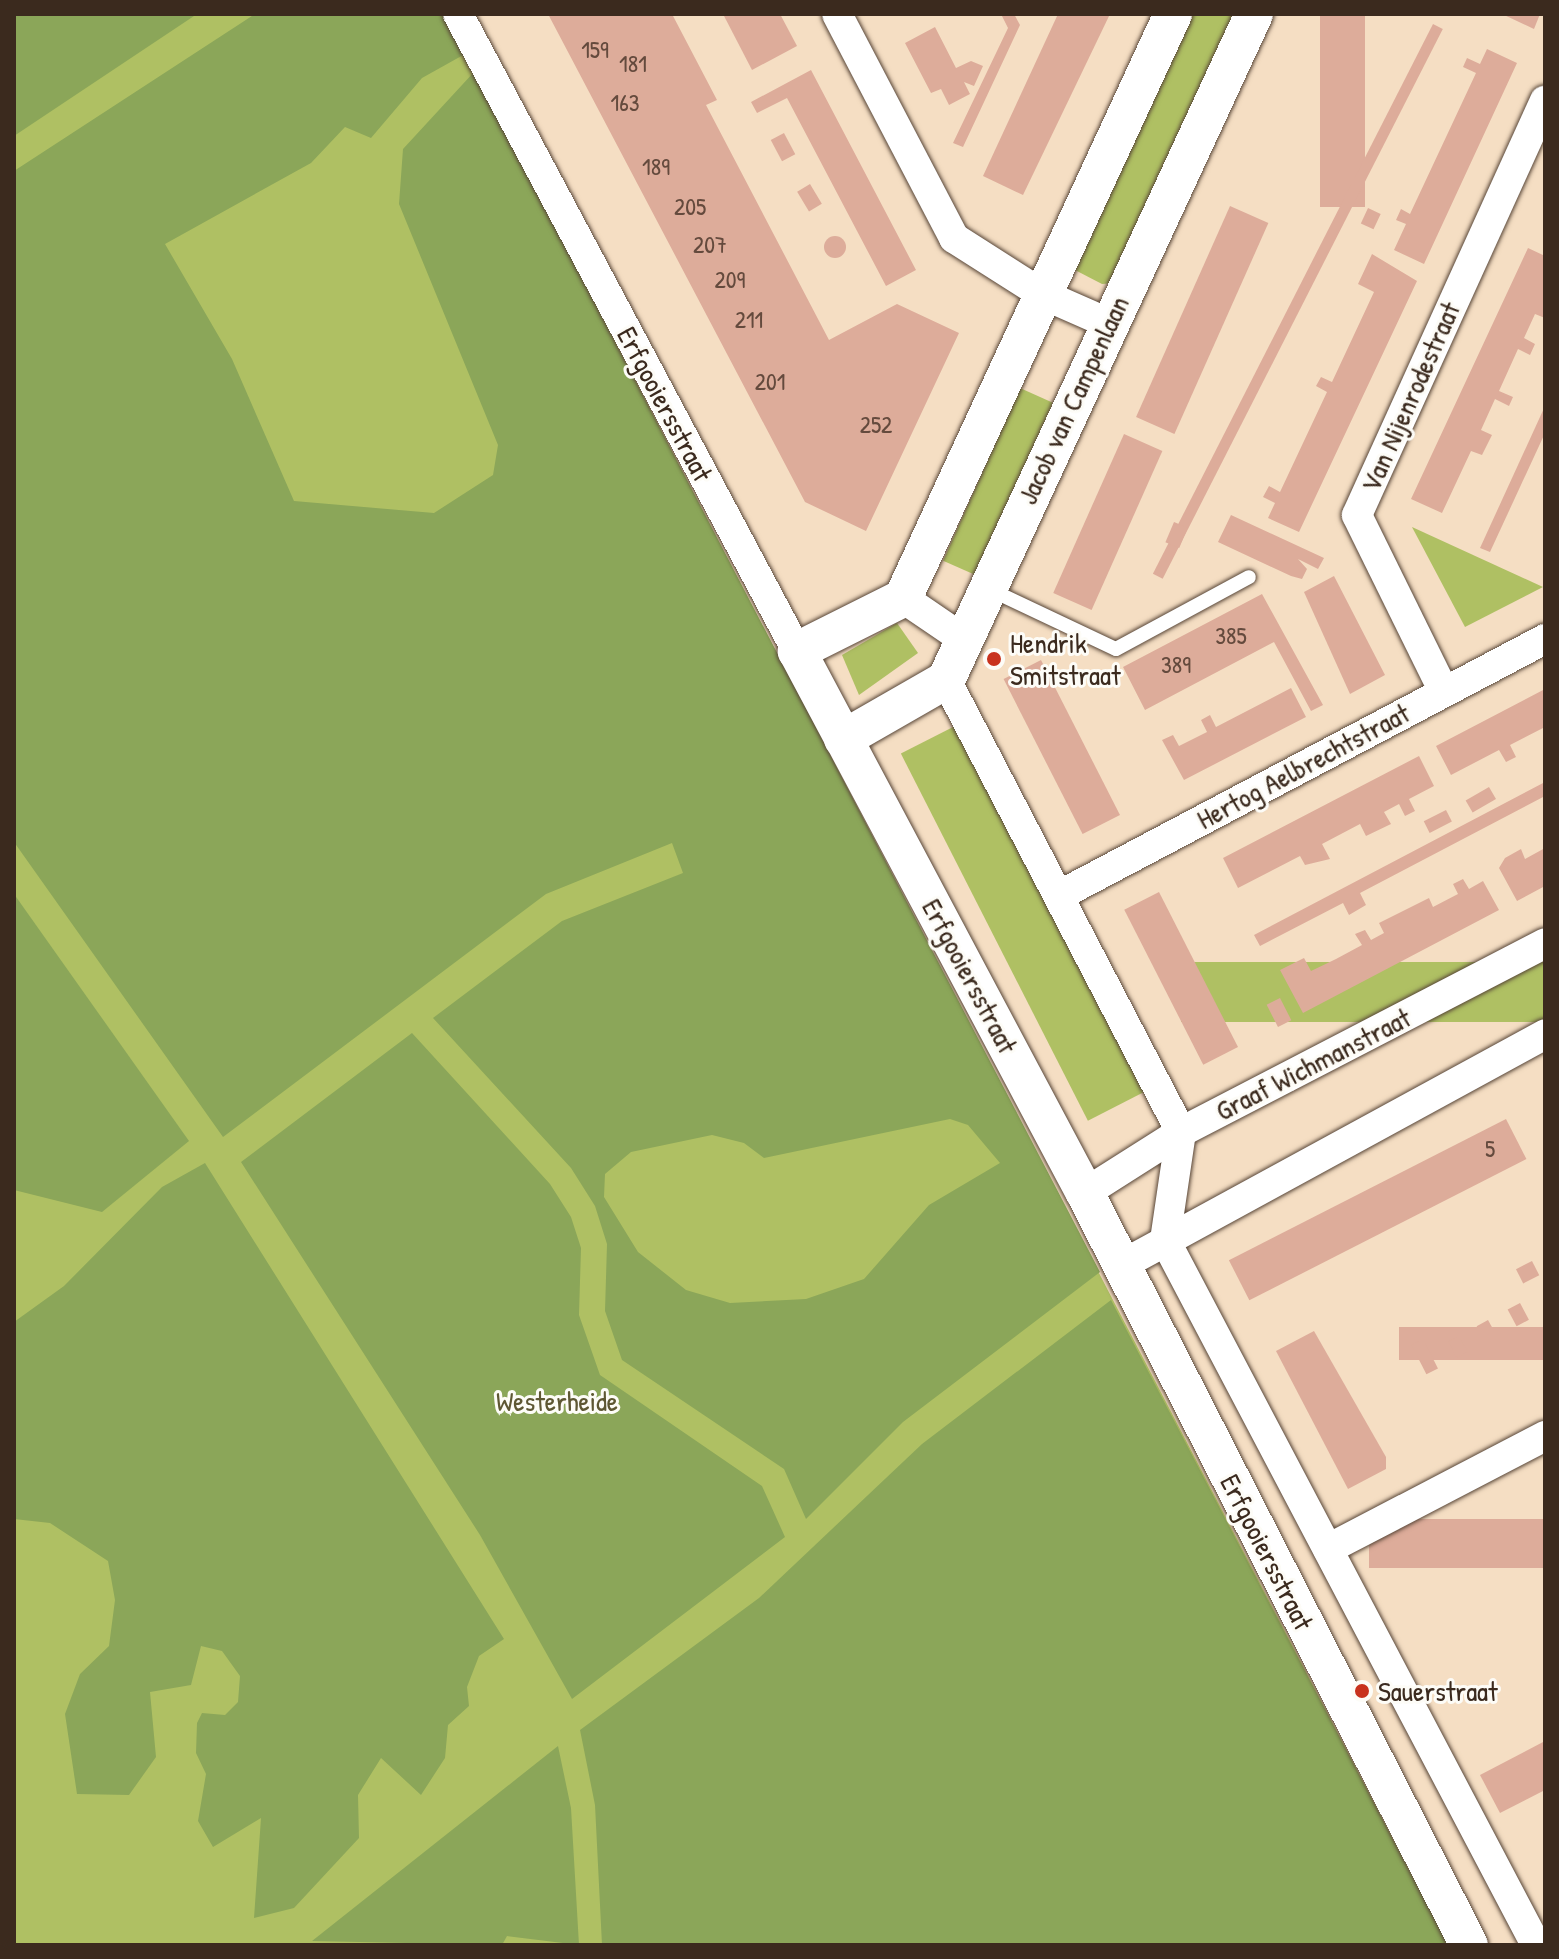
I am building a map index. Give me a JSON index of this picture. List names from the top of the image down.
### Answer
{
  "streets": {
    "street": [
      "Van Nijenrodestraat",
      "Jacob van Campenlaan",
      "Erfgooiersstraat",
      "Hertog Aelbrechtstraat",
      "Graaf Wichmanstraat"
    ]
  },
  "crossings": [
    ["Van Nijenrodestraat", "Hertog Aelbrechtstraat"],
    ["Erfgooiersstraat", "Graaf Wichmanstraat"]
  ],
  "parks": ["Westerheide"],
  "places": ["Hendrik Smitstraat", "Sauerstraat"],
  "house_numbers": [
    "159",
    "181",
    "163",
    "189",
    "205",
    "207",
    "209",
    "211",
    "201",
    "252",
    "385",
    "389",
    "5"
  ]
}
